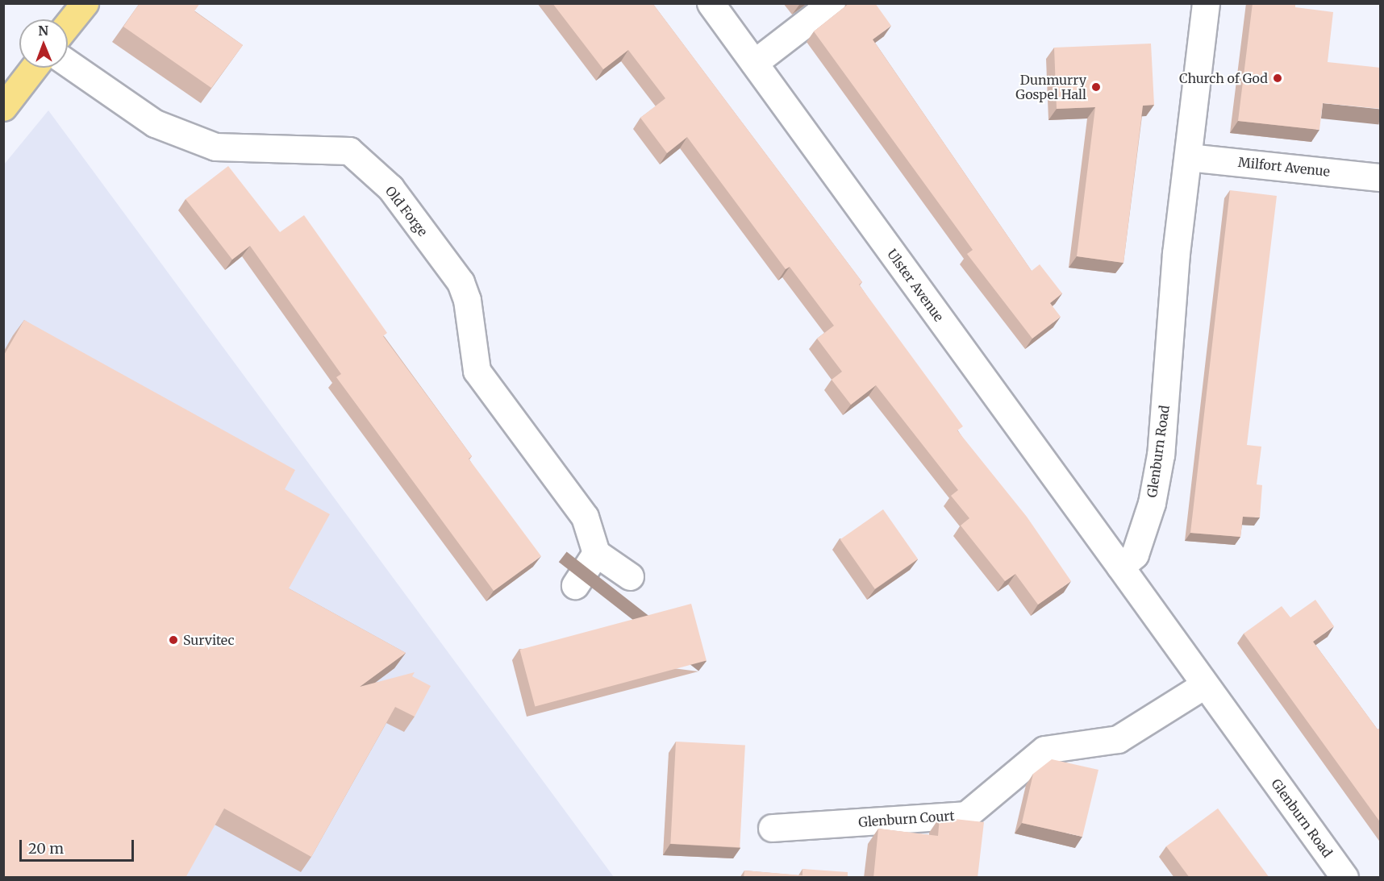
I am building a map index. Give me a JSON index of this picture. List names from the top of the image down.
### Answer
{
  "streets": {
    "street": [
      "Milfort Avenue",
      "Old Forge",
      "Ulster Avenue",
      "Glenburn Road",
      "Glenburn Court"
    ]
  },
  "crossings": [
    ["Milfort Avenue", "Glenburn Road"],
    ["Ulster Avenue", "Glenburn Road"],
    ["Glenburn Road", "Glenburn Court"]
  ],
  "places": ["Church of God", "Dunmurry Gospel Hall", "Survitec"],
  "scale_bar": "20 m",
  "north": "top"
}
